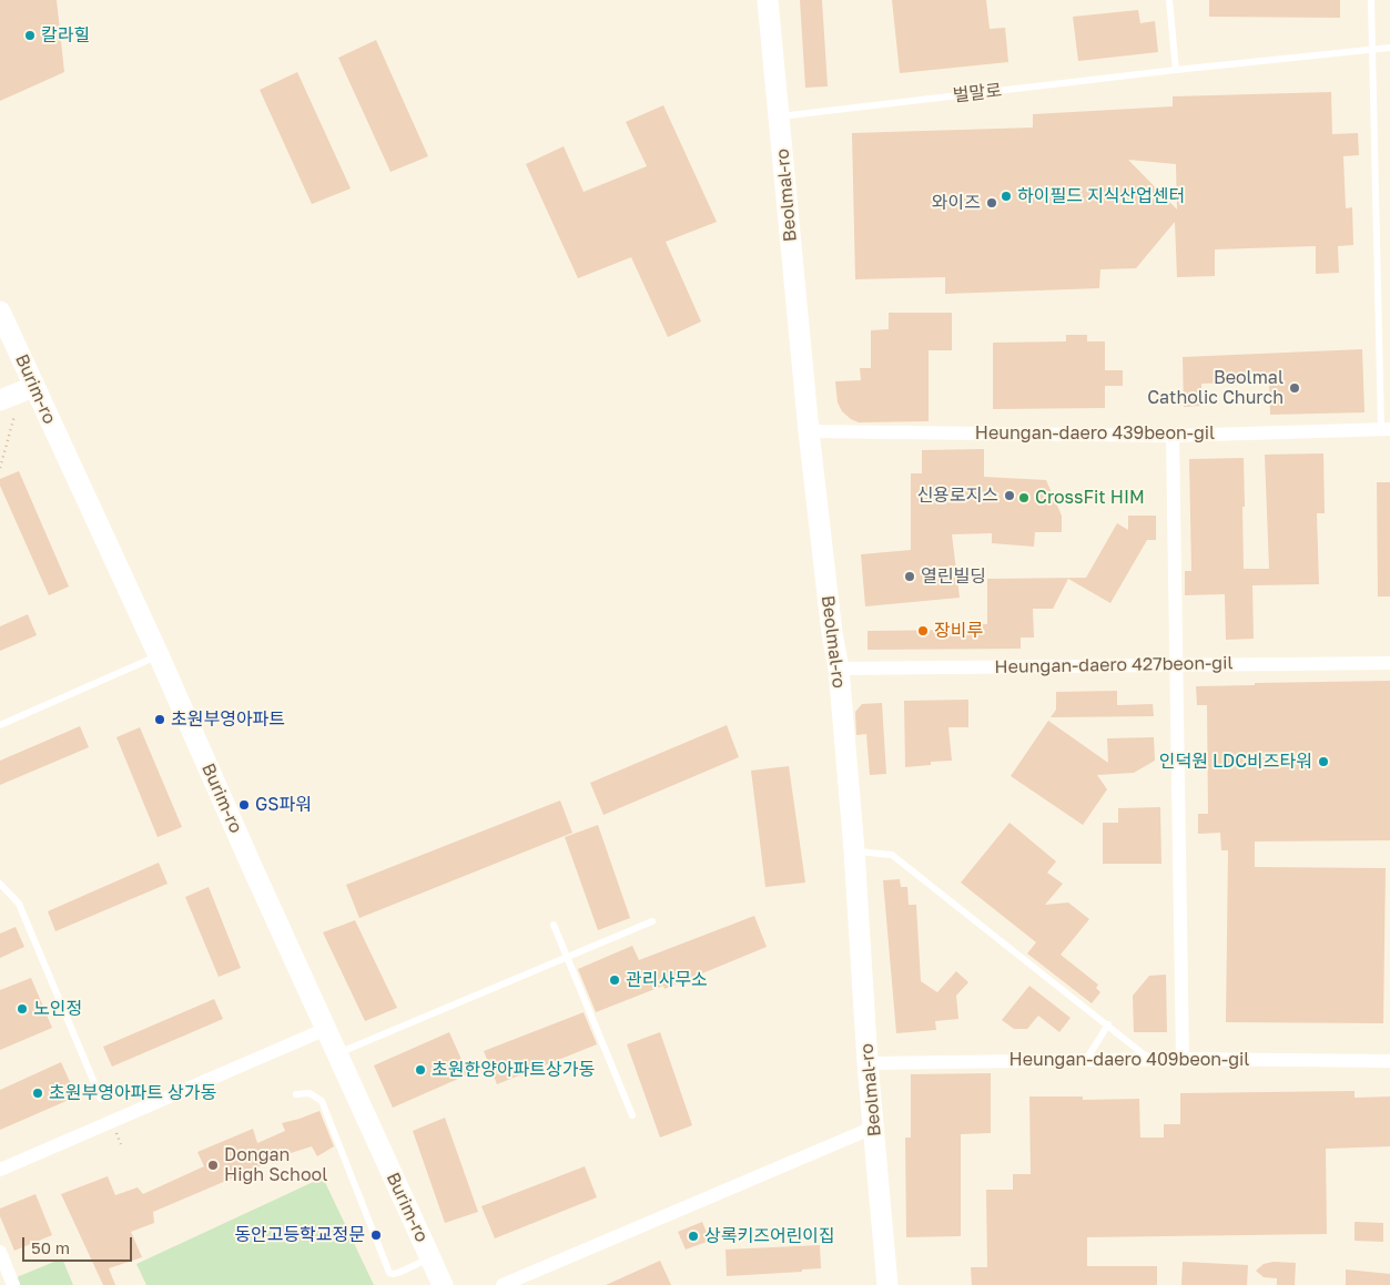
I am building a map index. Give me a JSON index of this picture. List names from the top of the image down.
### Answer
{
  "streets": {
    "street": [
      "Beolmal-ro",
      "Burim-ro",
      "Heungan-daero 439beon-gil",
      "Heungan-daero 427beon-gil",
      "Heungan-daero 409beon-gil"
    ],
    "lane": ["벌말로"]
  },
  "crossings": [
    ["벌말로", "Beolmal-ro"],
    ["벌말로", "Heungan-daero 439beon-gil"],
    ["Beolmal-ro", "Heungan-daero 439beon-gil"],
    ["Beolmal-ro", "Heungan-daero 427beon-gil"],
    ["Beolmal-ro", "Heungan-daero 409beon-gil"]
  ],
  "places": [
    "칼라힐",
    "하이필드 지식산업센터",
    "와이즈",
    "Beolmal Catholic Church",
    "신용로지스",
    "CrossFit HIM",
    "열린빌딩",
    "장비루",
    "초원부영아파트",
    "인덕원 LDC비즈타워",
    "GS파워",
    "관리사무소",
    "노인정",
    "초원한양아파트상가동",
    "초원부영아파트 상가동",
    "Dongan High School",
    "동안고등학교정문",
    "상록키즈어린이집"
  ],
  "scale_bar": "50 m"
}
